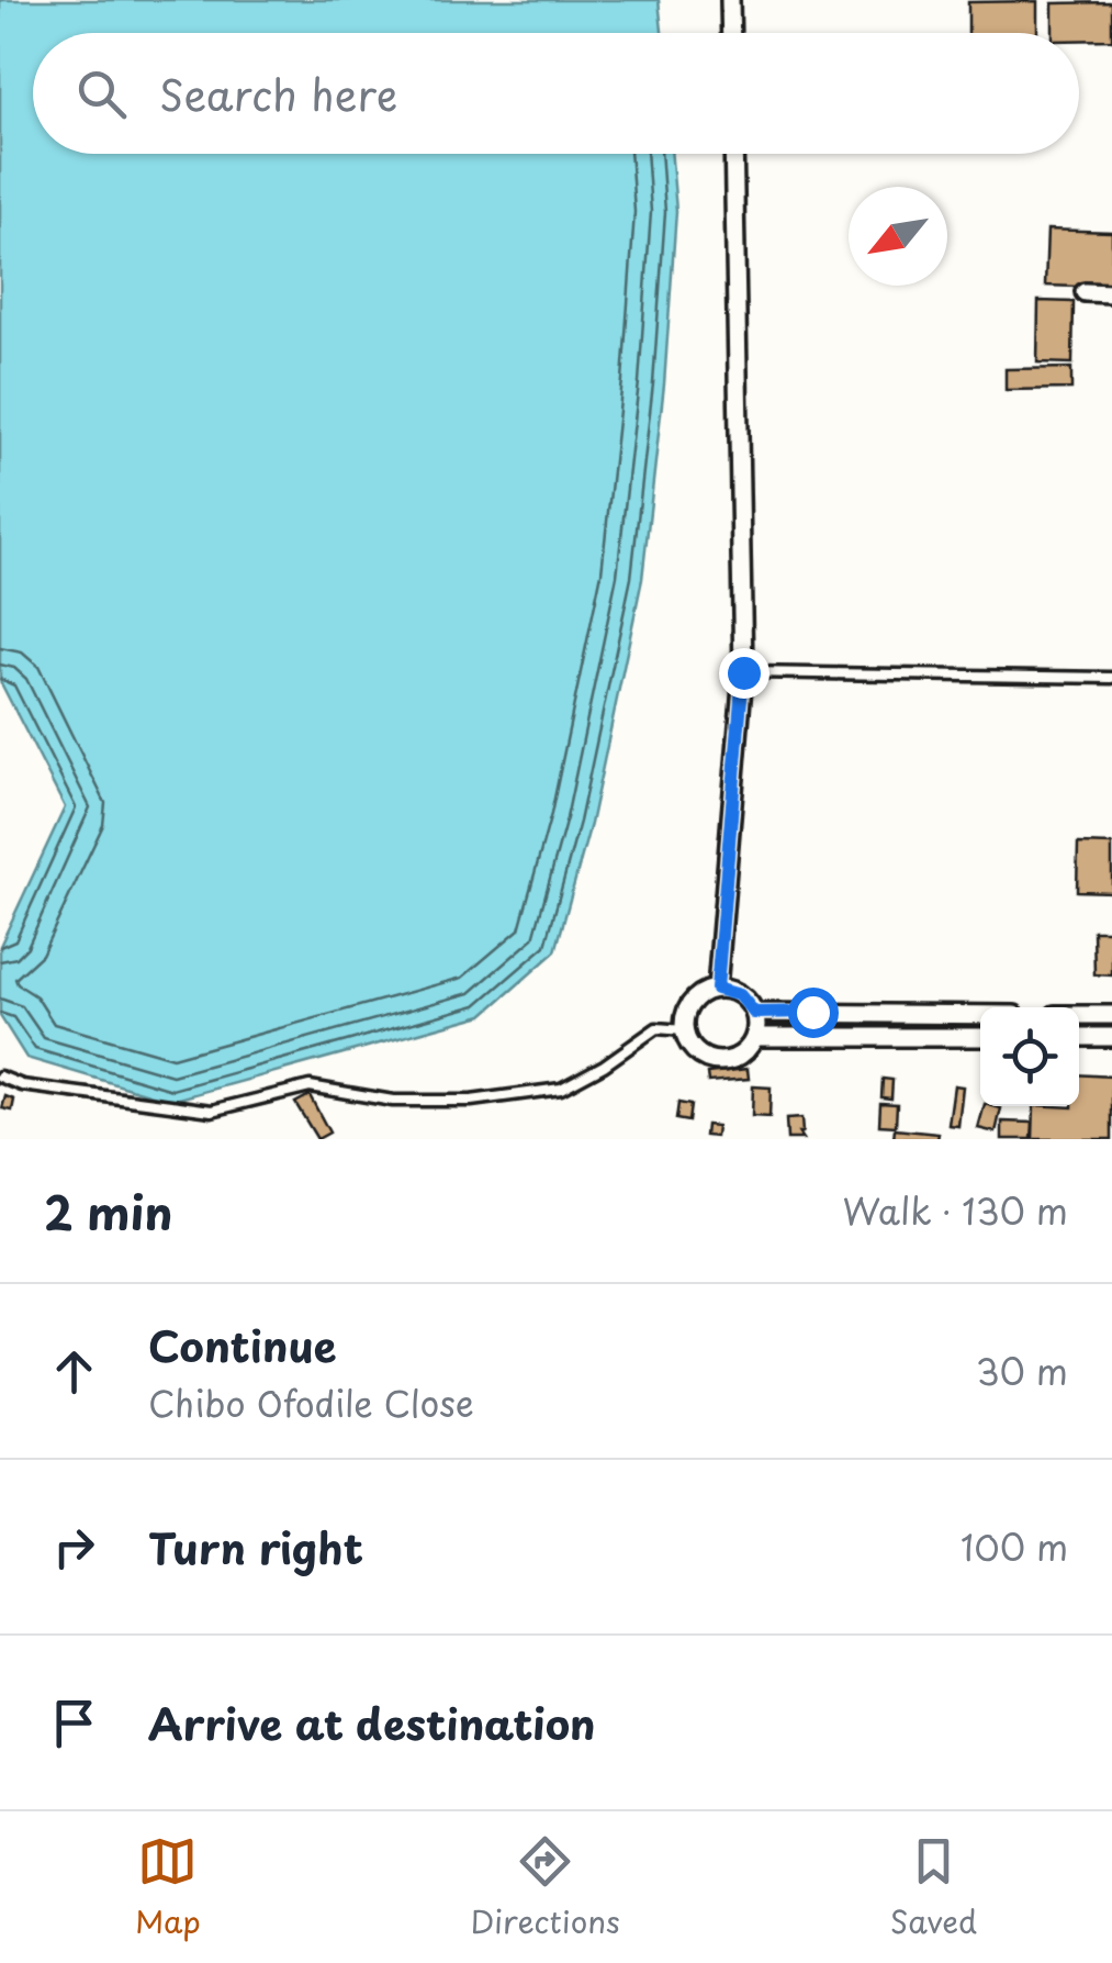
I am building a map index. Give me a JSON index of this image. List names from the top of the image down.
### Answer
{
  "north": "bottom left",
  "page": {
    "search": "Search here",
    "heading": ["2 min", "Walk · 130 m"],
    "list": [
      ["Continue", "Chibo Ofodile Close", "30 m"],
      ["Turn right", "100 m"],
      "Arrive at destination"
    ],
    "nav": ["Map", "Directions", "Saved"]
  }
}
